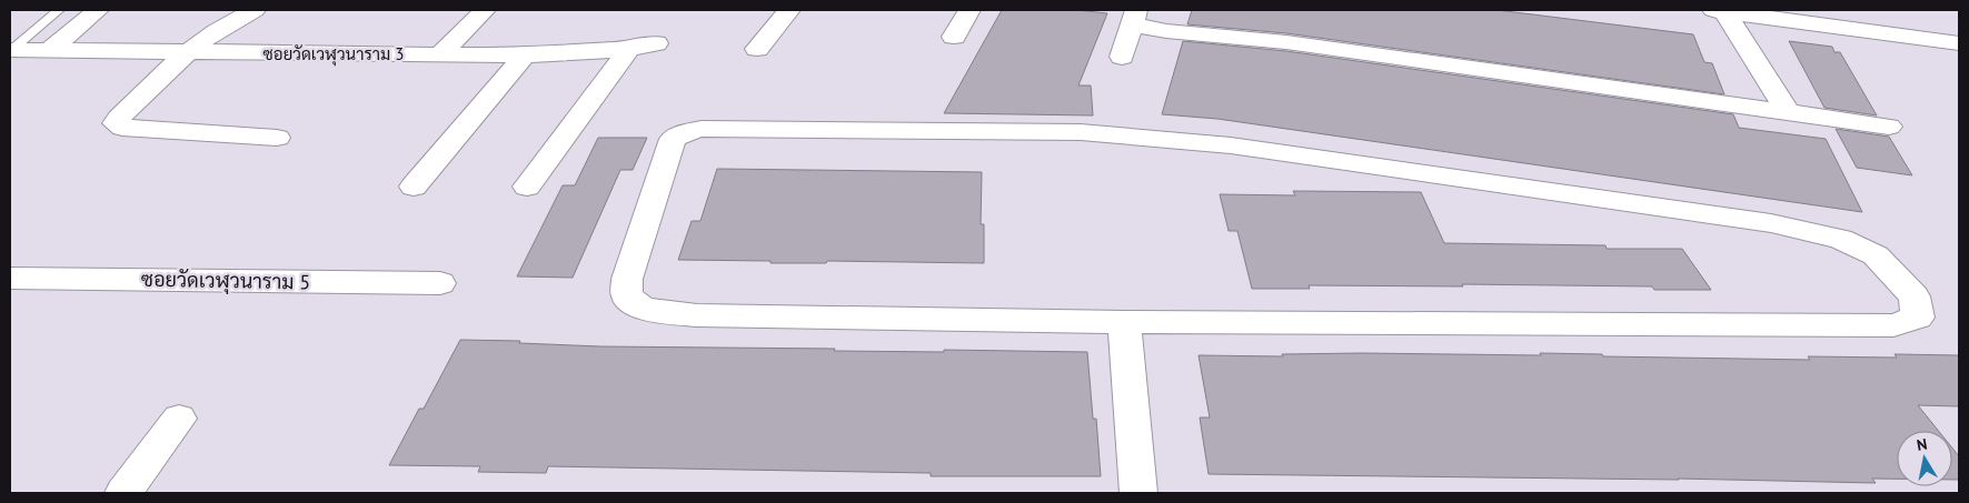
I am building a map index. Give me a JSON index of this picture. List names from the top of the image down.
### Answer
{
  "streets": {
    "street": ["ซอยวัดเวฬุวนาราม 3", "ซอยวัดเวฬุวนาราม 5"]
  },
  "north": "top"
}
